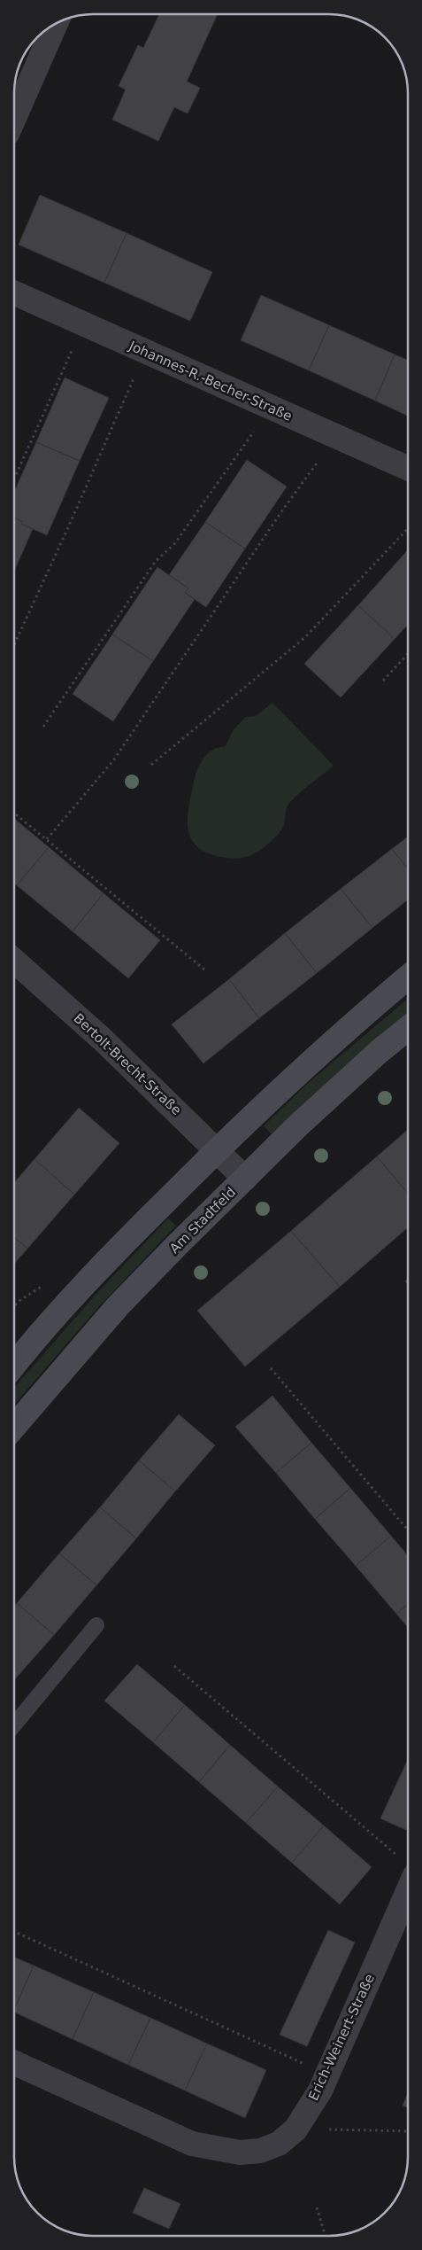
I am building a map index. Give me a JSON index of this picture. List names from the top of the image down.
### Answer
{
  "streets": {
    "street": [
      "Johannes-R.-Becher-Straße",
      "Bertolt-Brecht-Straße",
      "Am Stadtfeld",
      "Erich-Weinert-Straße"
    ]
  },
  "crossings": [
    ["Bertolt-Brecht-Straße", "Am Stadtfeld"]
  ]
}
